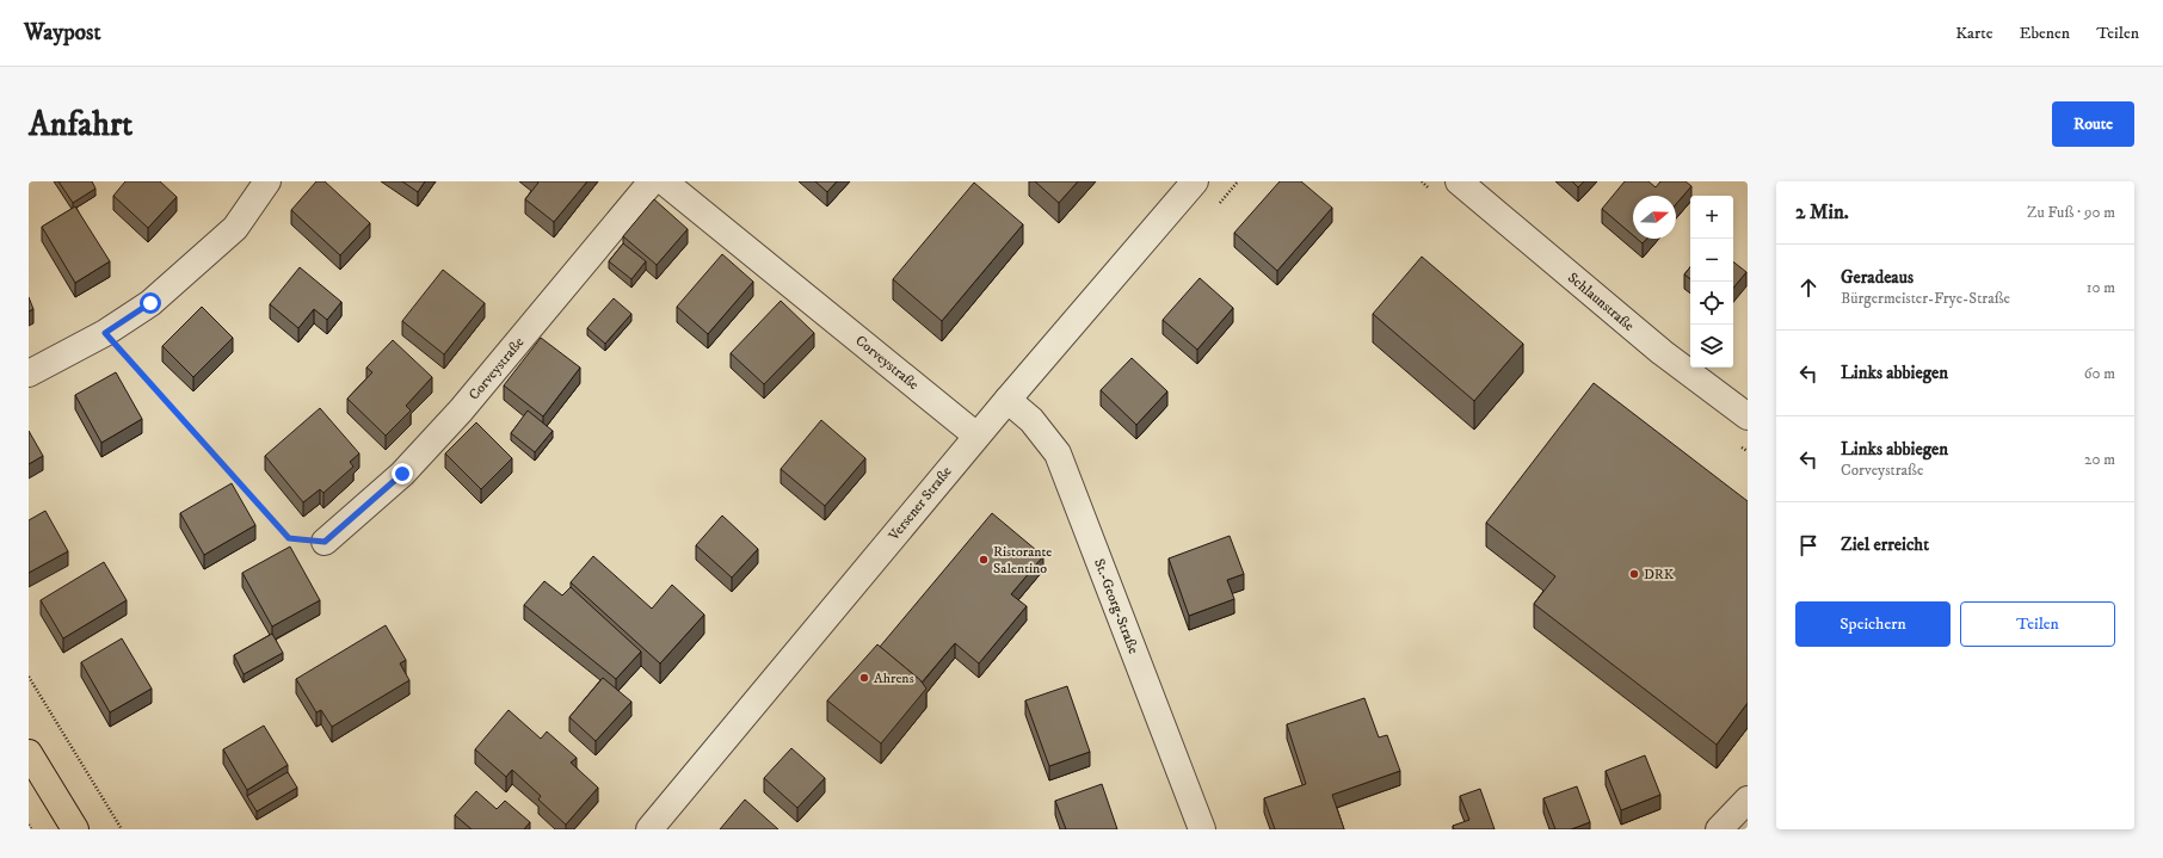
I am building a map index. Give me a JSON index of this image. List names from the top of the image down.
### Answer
{
  "streets": {
    "street": [
      "Schlaunstraße",
      "Corveystraße",
      "Versener Straße",
      "St.-Georg-Straße"
    ]
  },
  "crossings": [
    ["Corveystraße", "Versener Straße"],
    ["Versener Straße", "St.-Georg-Straße"]
  ],
  "places": ["Ristorante Salentino", "DRK", "Ahrens"],
  "north": "right",
  "page": {
    "header": "Waypost",
    "nav": ["Karte", "Ebenen", "Teilen"],
    "buttons": [
      "Route",
      ["Speichern", "Teilen"]
    ],
    "title": "Anfahrt",
    "heading": ["2 Min.", "Zu Fuß · 90 m"],
    "map_buttons": ["+", "−"],
    "list": [
      ["Geradeaus", "Bürgermeister-Frye-Straße", "10 m"],
      ["Links abbiegen", "60 m"],
      ["Links abbiegen", "Corveystraße", "20 m"],
      "Ziel erreicht"
    ]
  }
}
